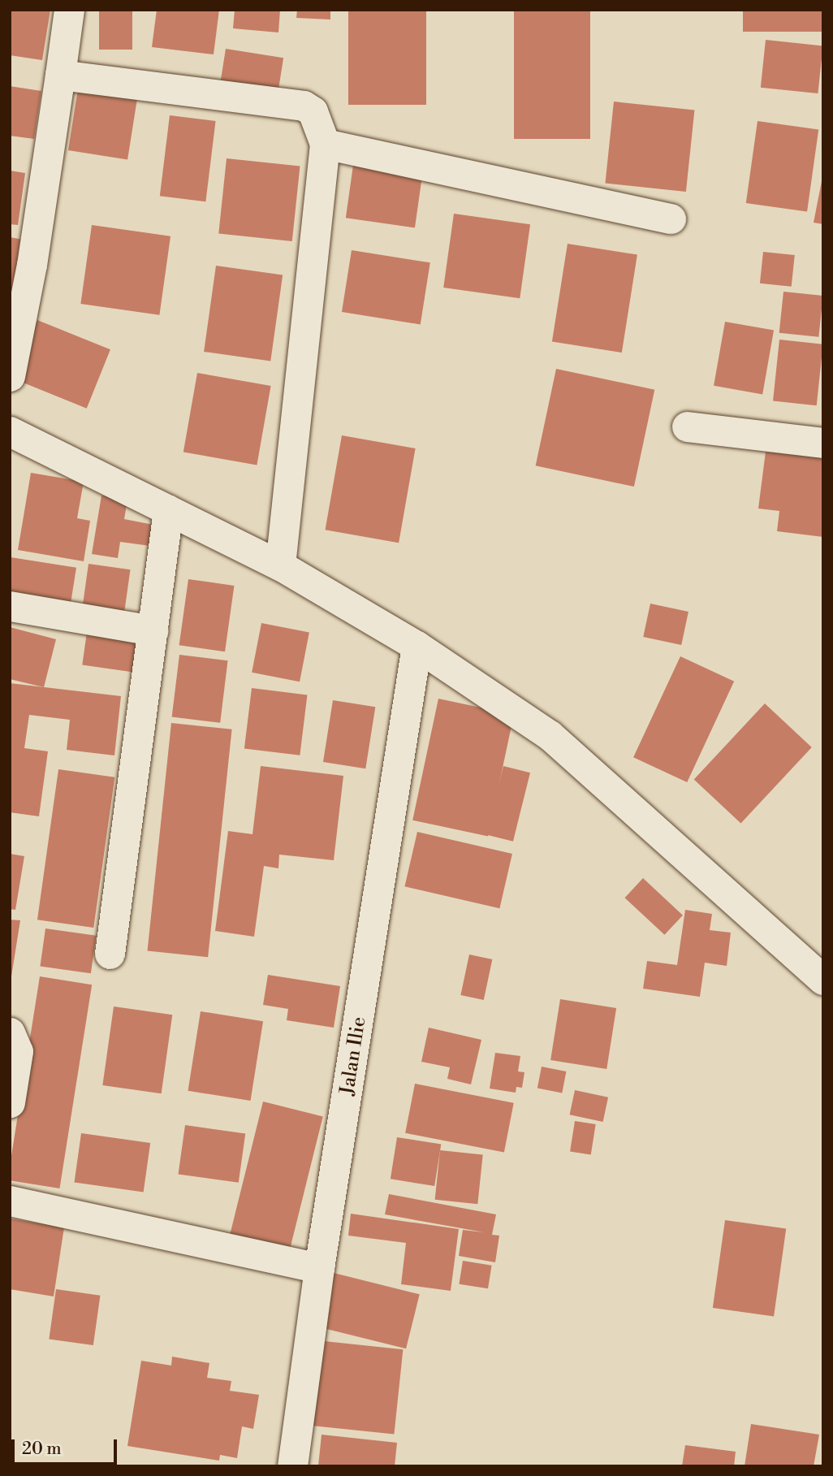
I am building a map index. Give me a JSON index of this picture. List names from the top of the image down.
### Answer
{
  "streets": {
    "street": ["Jalan Ilie"]
  },
  "scale_bar": "20 m"
}
